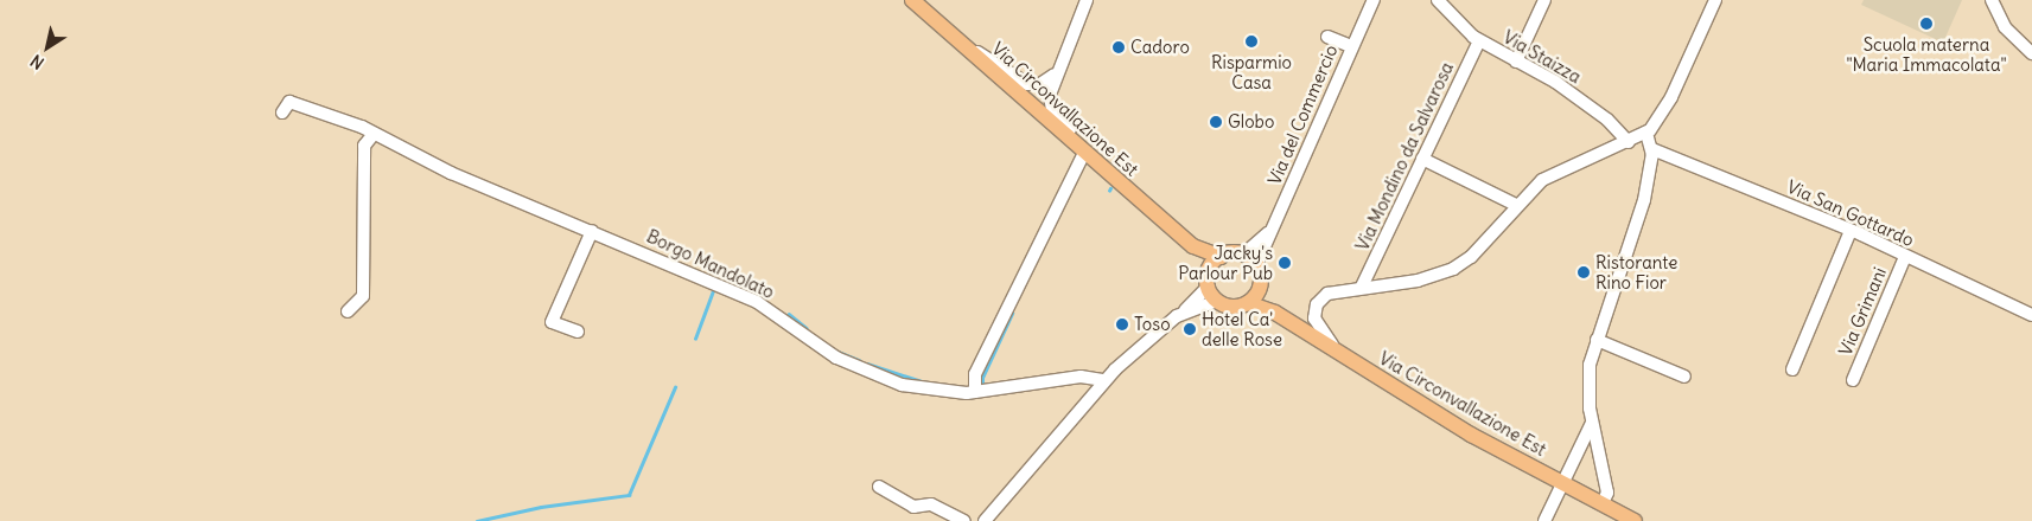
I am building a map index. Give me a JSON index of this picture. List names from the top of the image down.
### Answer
{
  "streets": {
    "main road": ["Via Circonvallazione Est"],
    "street": [
      "Via Staizza",
      "Via del Commercio",
      "Via Mondino da Salvarosa",
      "Via San Gottardo",
      "Borgo Mandolato",
      "Via Grimani"
    ]
  },
  "crossings": [
    ["Via Staizza", "Via Mondino da Salvarosa"],
    ["Via San Gottardo", "Via Grimani"]
  ],
  "places": [
    "Scuola materna \"Maria Immacolata\"",
    "Risparmio Casa",
    "Cadoro",
    "Globo",
    "Jacky's Parlour Pub",
    "Ristorante Rino Fior",
    "Toso",
    "Hotel Ca' delle Rose"
  ],
  "north": "bottom left"
}
